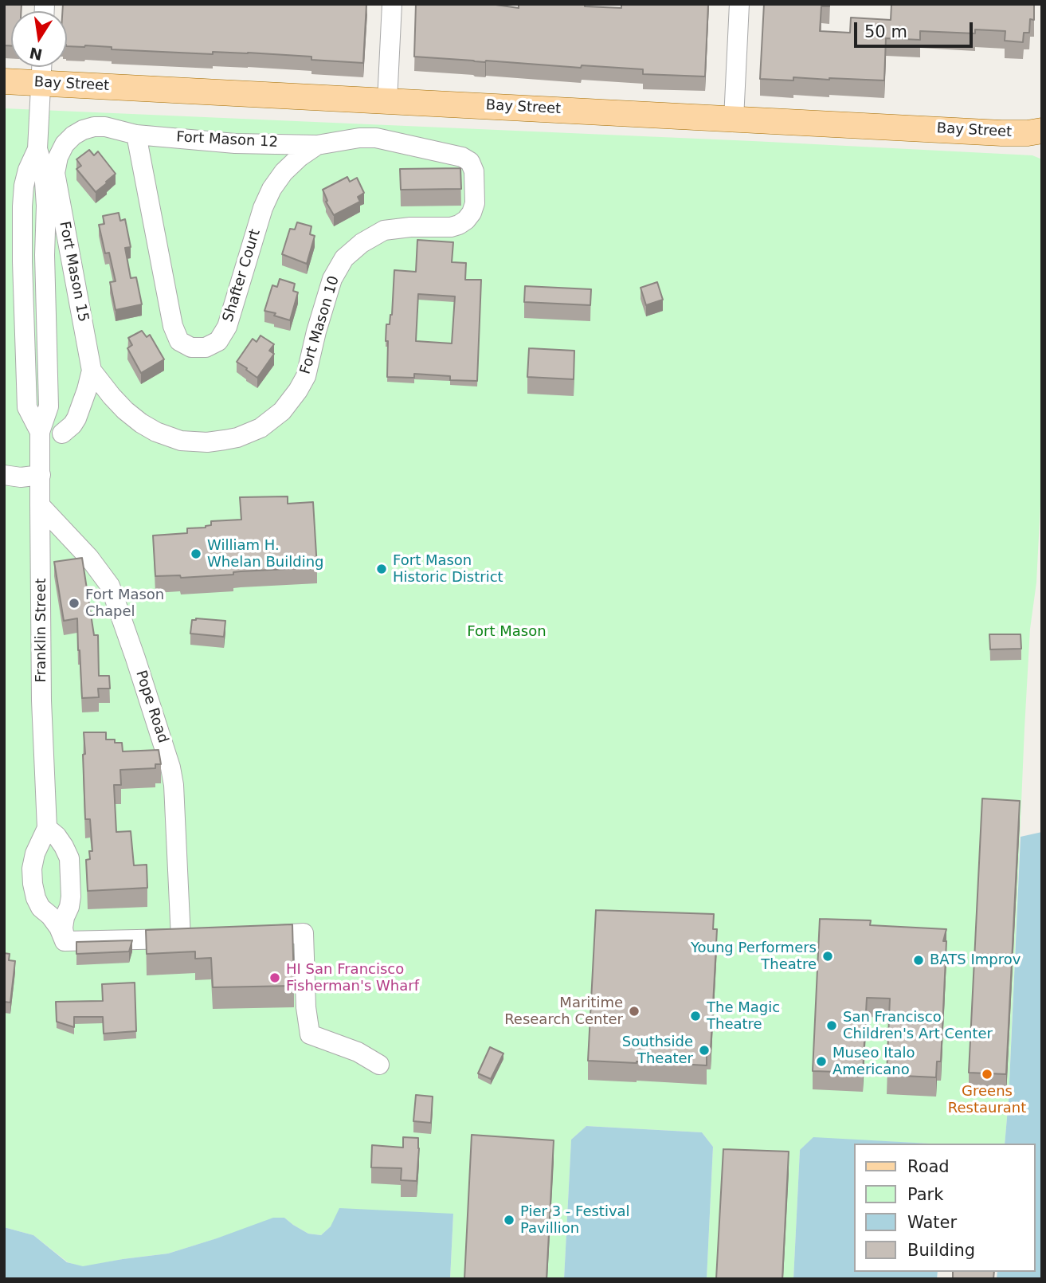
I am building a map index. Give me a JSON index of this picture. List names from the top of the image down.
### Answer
{
  "streets": {
    "main road": ["Bay Street"],
    "street": [
      "Fort Mason 12",
      "Fort Mason 15",
      "Shafter Court",
      "Fort Mason 10",
      "Franklin Street",
      "Pope Road"
    ]
  },
  "crossings": [
    ["Bay Street", "Franklin Street"],
    ["Fort Mason 12", "Fort Mason 15"],
    ["Fort Mason 12", "Shafter Court"],
    ["Fort Mason 12", "Fort Mason 10"],
    ["Fort Mason 15", "Fort Mason 10"],
    ["Shafter Court", "Fort Mason 10"],
    ["Franklin Street", "Pope Road"]
  ],
  "parks": ["Fort Mason"],
  "places": [
    "William H. Whelan Building",
    "Fort Mason Historic District",
    "Fort Mason Chapel",
    "Young Performers Theatre",
    "BATS Improv",
    "HI San Francisco Fisherman's Wharf",
    "Maritime Research Center",
    "The Magic Theatre",
    "San Francisco Children's Art Center",
    "Southside Theater",
    "Museo Italo Americano",
    "Greens Restaurant",
    "Pier 3 - Festival Pavillion"
  ],
  "legend": [
    "Road",
    "Park",
    "Water",
    "Building"
  ],
  "scale_bar": "50 m",
  "north": "bottom"
}
